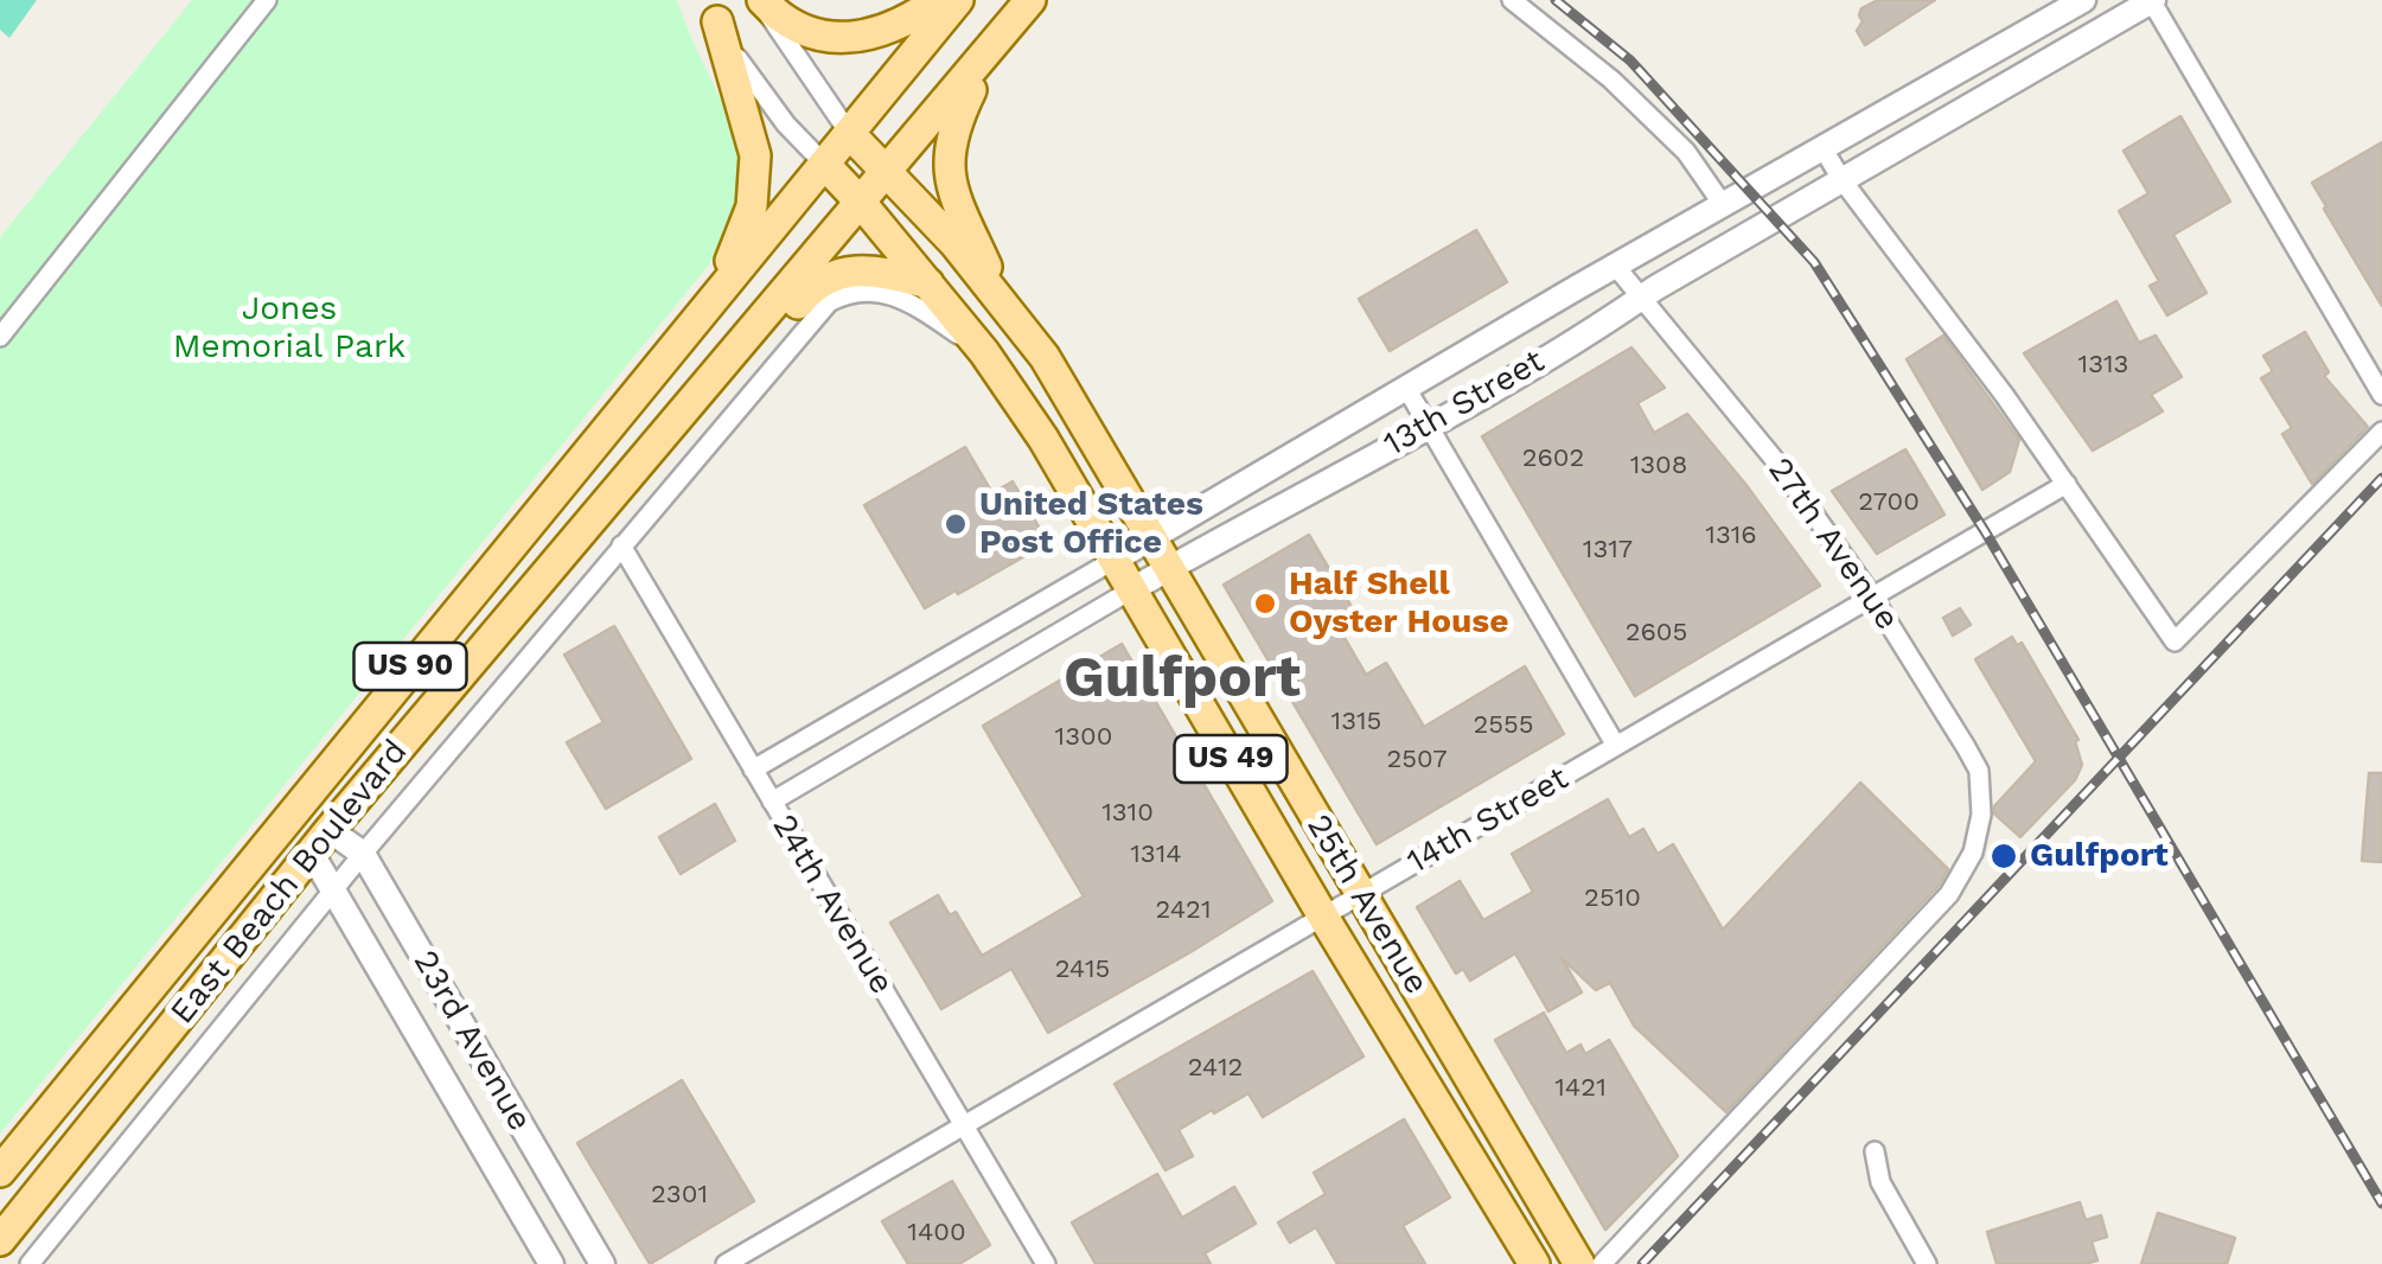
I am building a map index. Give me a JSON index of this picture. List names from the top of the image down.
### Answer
{
  "streets": {
    "main road": [
      "US 90",
      "US 49",
      "East Beach Boulevard",
      "25th Avenue"
    ],
    "street": [
      "13th Street",
      "27th Avenue",
      "14th Street",
      "24th Avenue",
      "23rd Avenue"
    ]
  },
  "crossings": [
    ["13th Street", "27th Avenue"],
    ["13th Street", "24th Avenue"],
    ["13th Street", "25th Avenue"],
    ["27th Avenue", "14th Street"],
    ["US 90", "US 49"],
    ["US 90", "East Beach Boulevard"],
    ["US 49", "East Beach Boulevard"],
    ["US 49", "25th Avenue"],
    ["14th Street", "24th Avenue"],
    ["14th Street", "25th Avenue"],
    ["East Beach Boulevard", "23rd Avenue"]
  ],
  "districts": ["Gulfport"],
  "parks": ["Jones Memorial Park"],
  "places": ["United States Post Office", "Half Shell Oyster House", "Gulfport"],
  "house_numbers": [
    "1313",
    "2602",
    "1308",
    "2700",
    "1316",
    "1317",
    "2605",
    "1315",
    "2555",
    "1300",
    "2507",
    "1310",
    "1314",
    "2510",
    "2421",
    "2415",
    "2412",
    "1421",
    "2301",
    "1400"
  ]
}
